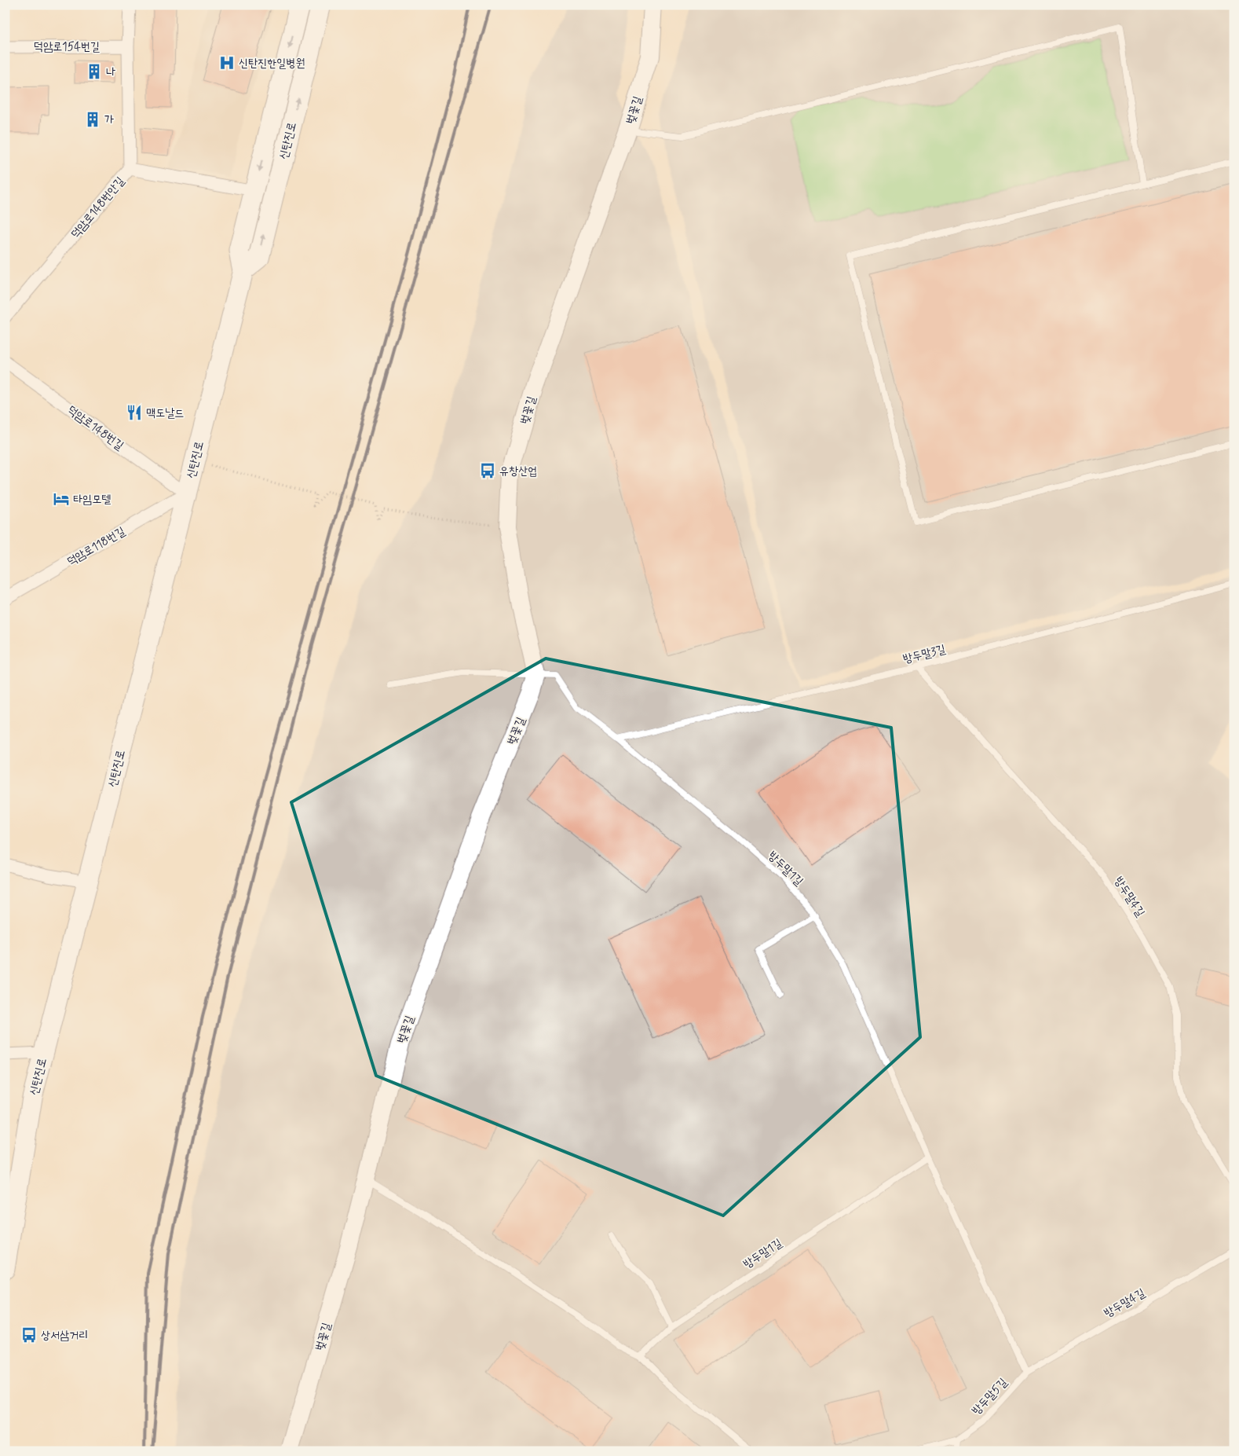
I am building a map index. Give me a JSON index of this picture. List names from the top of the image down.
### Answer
{
  "streets": {
    "main road": ["신탄진로"],
    "street": [
      "덕암로154번길",
      "벚꽃길",
      "덕암로148번안길",
      "덕암로148번길",
      "덕암로118번길"
    ],
    "lane": [
      "방두말3길",
      "방두말1길",
      "방두말4길",
      "방두말5길"
    ]
  },
  "crossings": [
    ["덕암로154번길", "덕암로148번안길"],
    ["벚꽃길", "방두말1길"],
    ["신탄진로", "덕암로148번길"],
    ["신탄진로", "덕암로118번길"],
    ["덕암로148번길", "덕암로118번길"],
    ["방두말3길", "방두말1길"],
    ["방두말3길", "방두말4길"],
    ["방두말1길", "방두말4길"],
    ["방두말1길", "방두말5길"],
    ["방두말4길", "방두말5길"]
  ],
  "places": {
    "hospital": ["신탄진한일병원"],
    "building": ["나", "가"],
    "restaurant": ["맥도날드"],
    "bus stop": ["유창산업", "상서삼거리"],
    "hotel": ["타임모텔"]
  }
}
